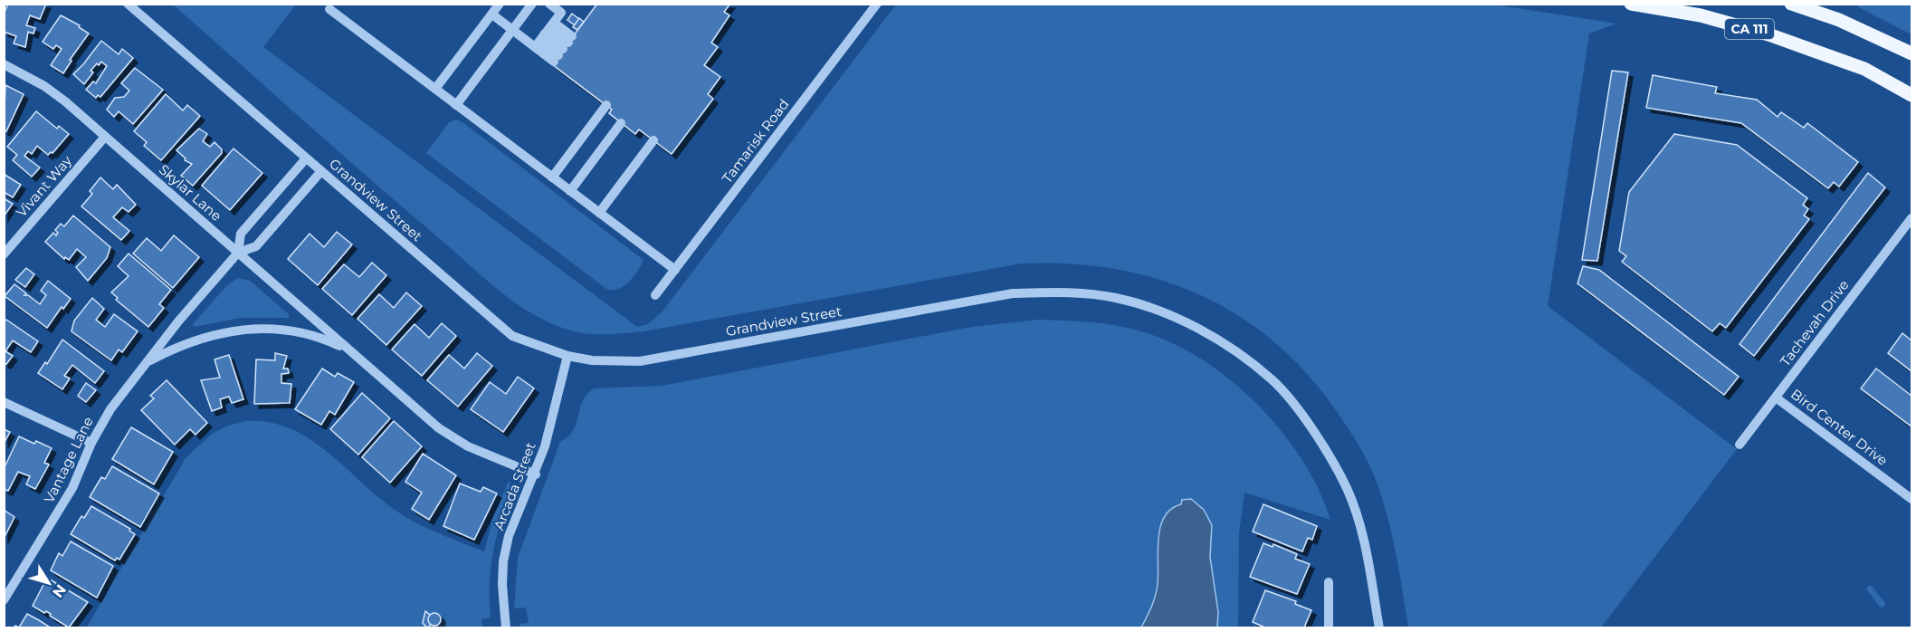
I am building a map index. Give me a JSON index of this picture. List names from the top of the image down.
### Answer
{
  "streets": {
    "main road": ["CA 111"],
    "street": [
      "Tamarisk Road",
      "Vivant Way",
      "Skylar Lane",
      "Grandview Street",
      "Tachevah Drive",
      "Bird Center Drive",
      "Vantage Lane",
      "Arcada Street"
    ]
  },
  "crossings": [
    ["Vivant Way", "Skylar Lane"],
    ["Skylar Lane", "Vantage Lane"],
    ["Skylar Lane", "Arcada Street"],
    ["Grandview Street", "Vantage Lane"],
    ["Grandview Street", "Arcada Street"],
    ["Tachevah Drive", "Bird Center Drive"]
  ],
  "north": "bottom right"
}
